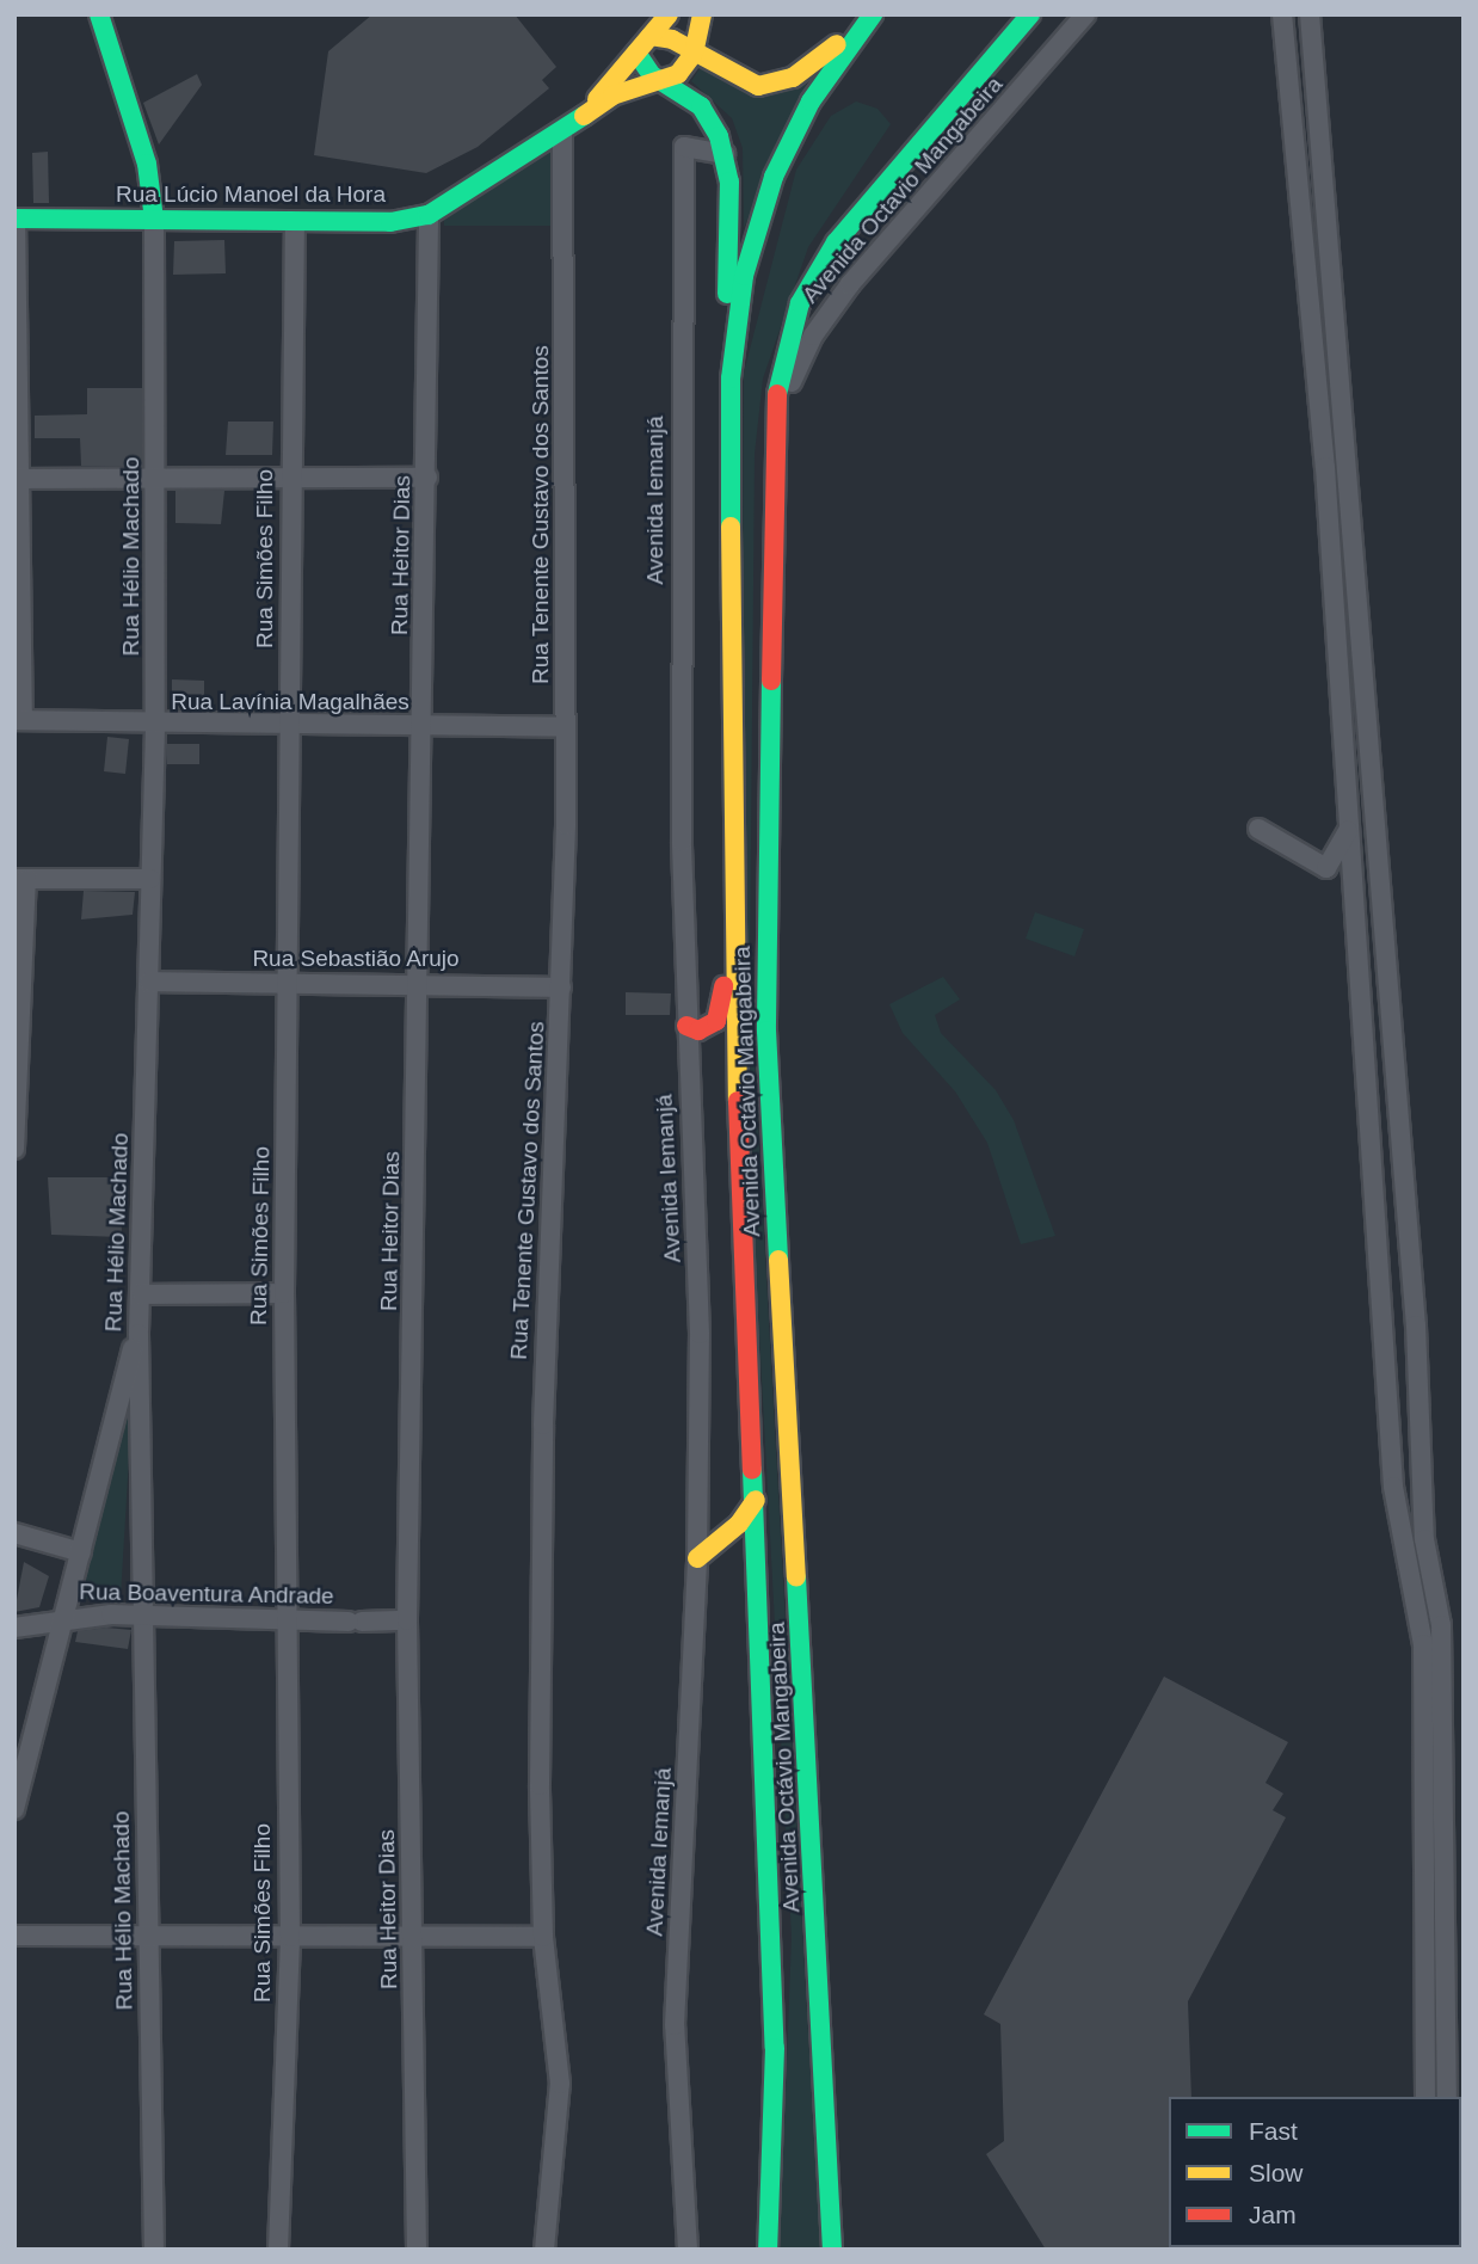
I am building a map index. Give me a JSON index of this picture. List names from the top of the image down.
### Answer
{
  "streets": {
    "main road": ["Rua Lúcio Manoel da Hora", "Avenida Octávio Mangabeira"],
    "street": [
      "Avenida Octavio Mangabeira",
      "Avenida Iemanjá",
      "Rua Tenente Gustavo dos Santos",
      "Rua Heitor Dias",
      "Rua Hélio Machado",
      "Rua Simões Filho",
      "Rua Lavínia Magalhães",
      "Rua Sebastião Arujo",
      "Rua Boaventura Andrade"
    ]
  },
  "crossings": [
    ["Avenida Octavio Mangabeira", "Avenida Octávio Mangabeira"],
    ["Rua Lúcio Manoel da Hora", "Rua Tenente Gustavo dos Santos"],
    ["Rua Lúcio Manoel da Hora", "Rua Heitor Dias"],
    ["Rua Lúcio Manoel da Hora", "Rua Hélio Machado"],
    ["Rua Lúcio Manoel da Hora", "Rua Simões Filho"],
    ["Rua Tenente Gustavo dos Santos", "Rua Lavínia Magalhães"],
    ["Rua Tenente Gustavo dos Santos", "Rua Sebastião Arujo"],
    ["Rua Heitor Dias", "Rua Lavínia Magalhães"],
    ["Rua Heitor Dias", "Rua Sebastião Arujo"],
    ["Rua Heitor Dias", "Rua Boaventura Andrade"],
    ["Rua Hélio Machado", "Rua Lavínia Magalhães"],
    ["Rua Hélio Machado", "Rua Sebastião Arujo"],
    ["Rua Hélio Machado", "Rua Boaventura Andrade"],
    ["Rua Simões Filho", "Rua Lavínia Magalhães"],
    ["Rua Simões Filho", "Rua Sebastião Arujo"],
    ["Rua Simões Filho", "Rua Boaventura Andrade"]
  ],
  "legend": ["Fast", "Slow", "Jam"]
}
